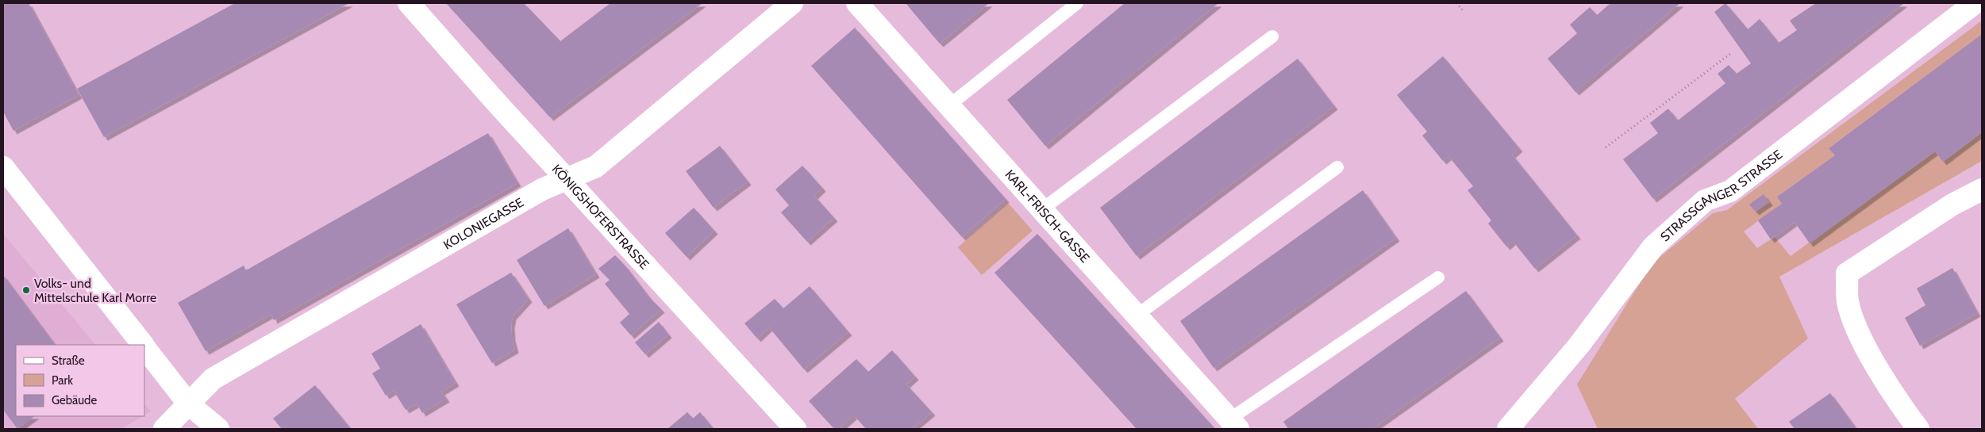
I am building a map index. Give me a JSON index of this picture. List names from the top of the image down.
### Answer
{
  "streets": {
    "street": [
      "STRASSGANGER STRASSE",
      "KÖNIGSHOFERSTRASSE",
      "KARL-FRISCH-GASSE",
      "KOLONIEGASSE"
    ]
  },
  "crossings": [
    ["KÖNIGSHOFERSTRASSE", "KOLONIEGASSE"]
  ],
  "places": ["Volks- und Mittelschule Karl Morre"],
  "legend": ["Straße", "Park", "Gebäude"]
}
